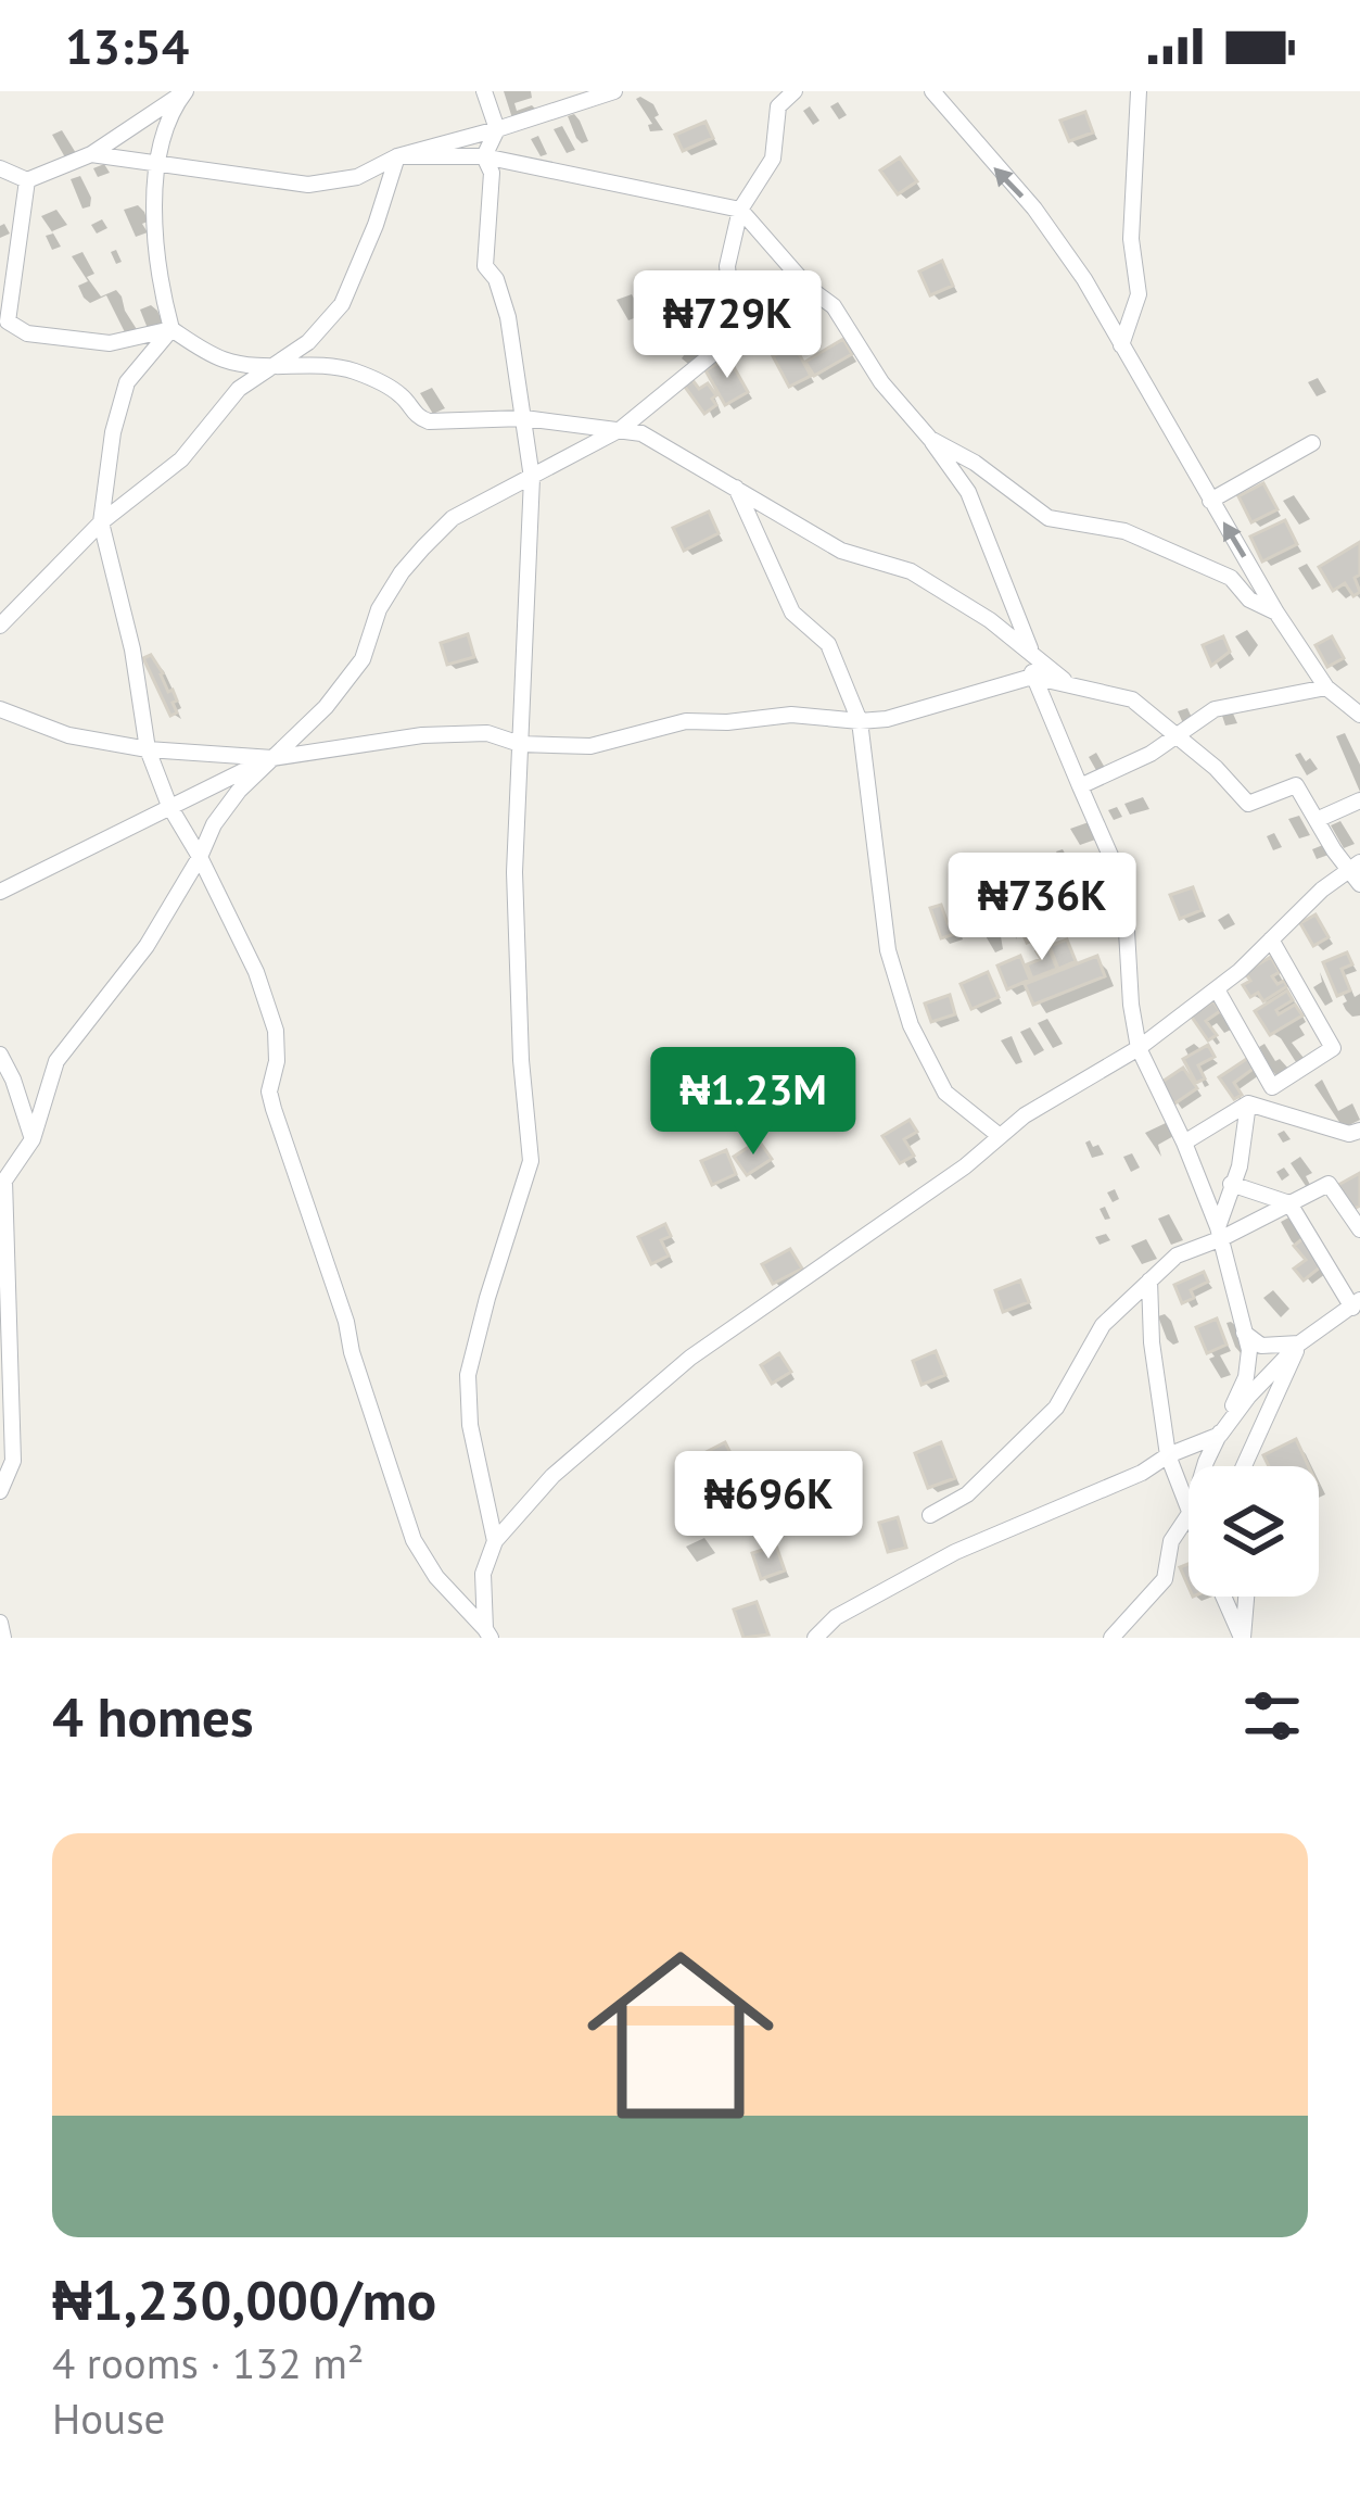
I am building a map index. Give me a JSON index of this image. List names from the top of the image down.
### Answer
{
  "page": {
    "status": "13:54",
    "price": [
      "₦729K",
      "₦736K",
      "₦1.23M",
      "₦696K"
    ],
    "heading": "4 homes",
    "list": [
      {
        "name": "₦1,230,000/mo",
        "note": "4 rooms · 132 m² · House"
      }
    ]
  }
}
